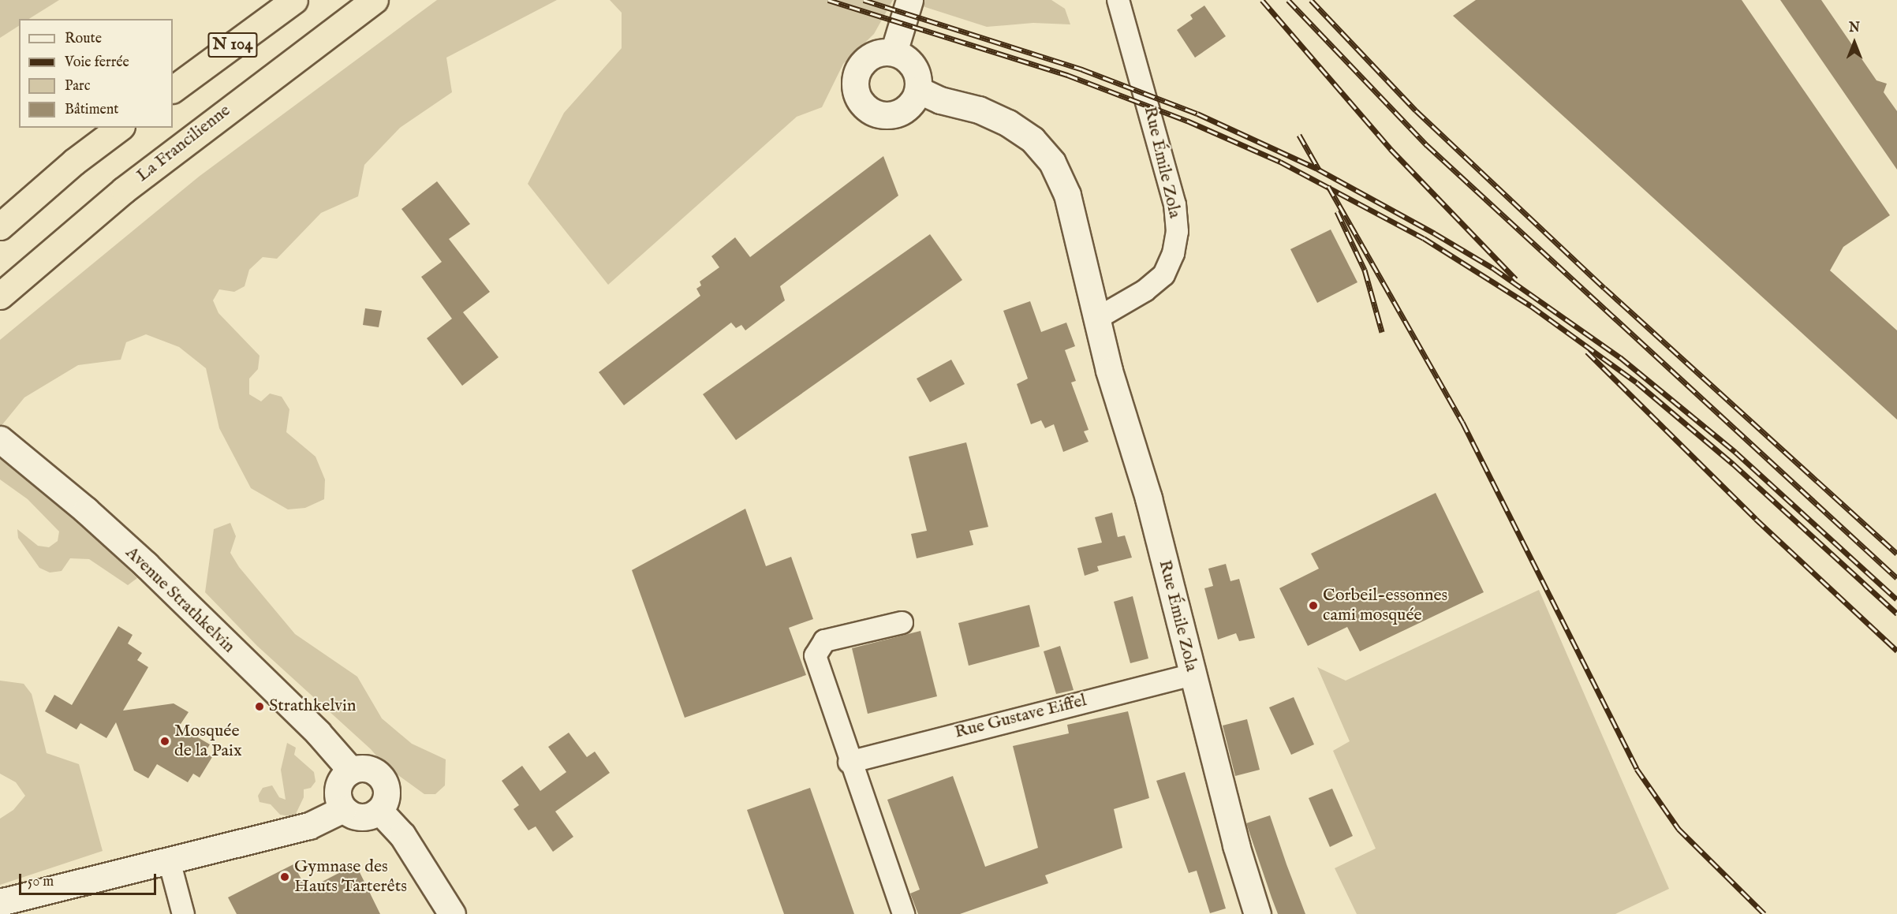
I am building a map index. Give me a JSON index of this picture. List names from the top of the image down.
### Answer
{
  "streets": {
    "highway": ["N 104", "La Francilienne"],
    "street": ["Rue Émile Zola", "Avenue Strathkelvin", "Rue Gustave Eiffel"]
  },
  "crossings": [
    ["Rue Émile Zola", "Rue Gustave Eiffel"]
  ],
  "places": [
    "Corbeil-essonnes cami mosquée",
    "Strathkelvin",
    "Mosquée de la Paix",
    "Gymnase des Hauts Tarterêts"
  ],
  "legend": [
    "Route",
    "Voie ferrée",
    "Parc",
    "Bâtiment"
  ],
  "scale_bar": "50 m",
  "north": "top"
}
